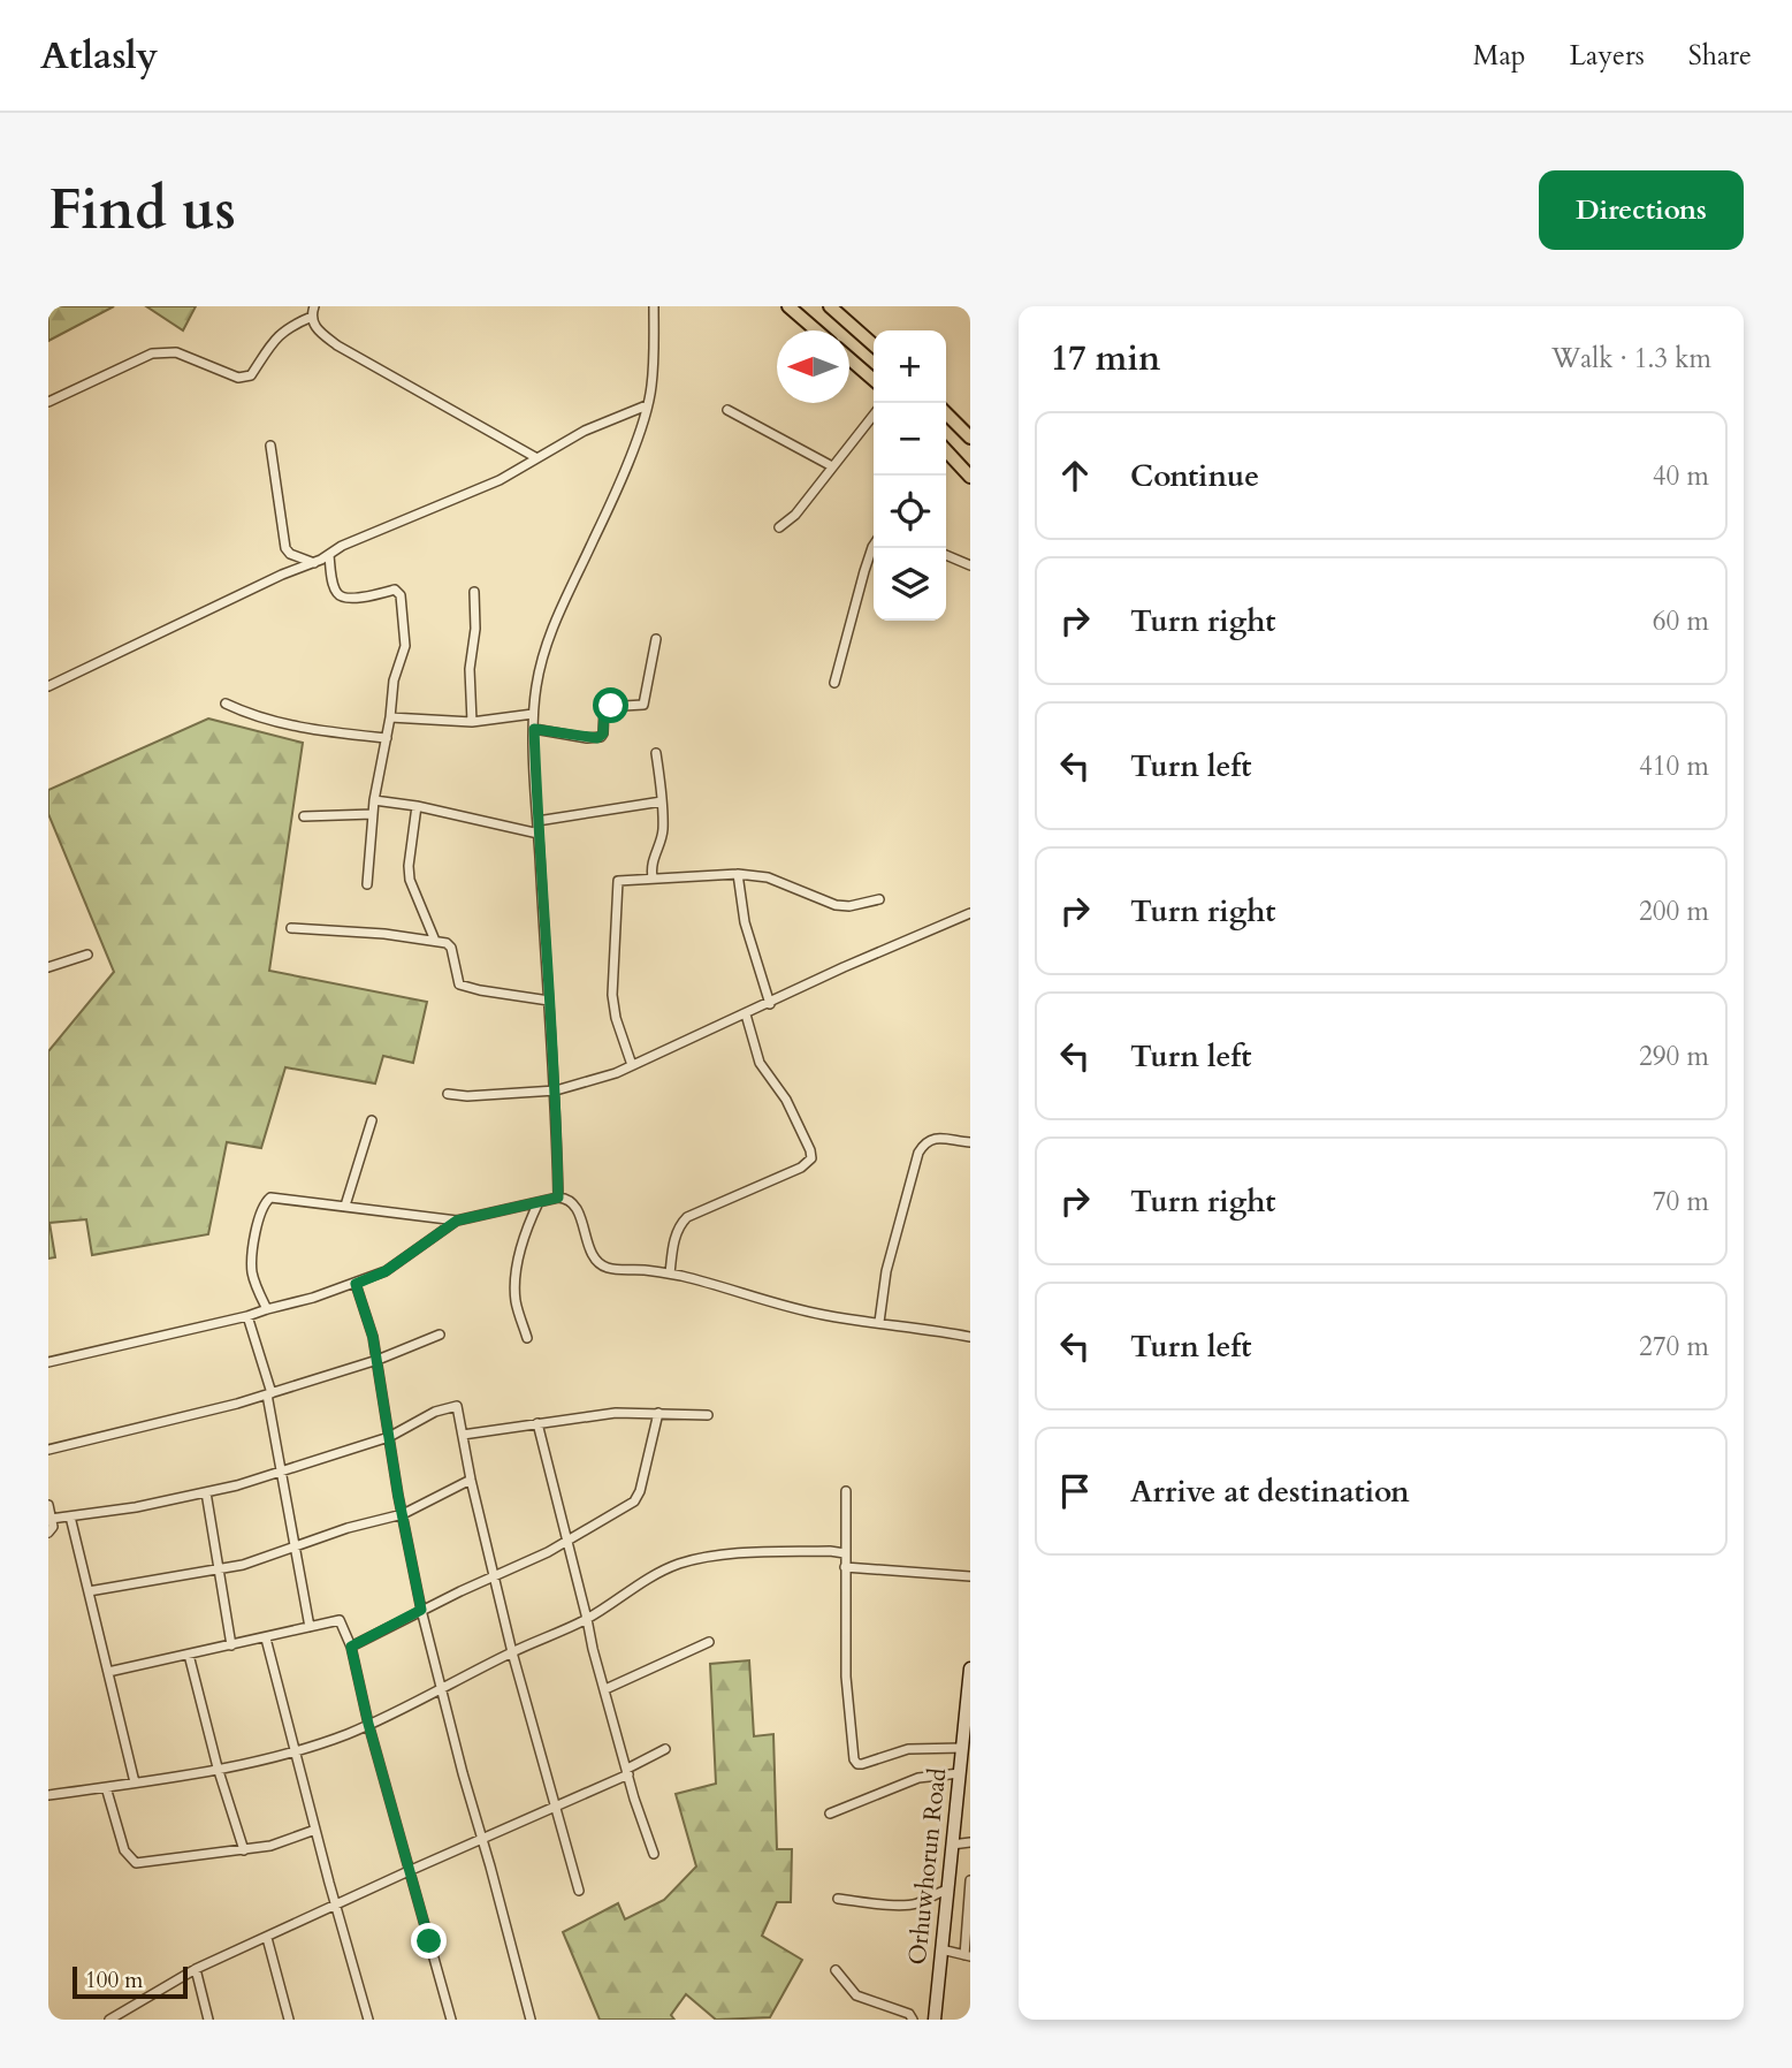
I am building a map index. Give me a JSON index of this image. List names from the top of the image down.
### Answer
{
  "streets": {
    "street": ["Orhuwhorun Road"]
  },
  "scale_bar": "100 m",
  "north": "left",
  "page": {
    "header": "Atlasly",
    "nav": ["Map", "Layers", "Share"],
    "buttons": "Directions",
    "title": "Find us",
    "heading": ["17 min", "Walk · 1.3 km"],
    "map_buttons": ["+", "−"],
    "list": [
      ["Continue", "40 m"],
      ["Turn right", "60 m"],
      ["Turn left", "410 m"],
      ["Turn right", "200 m"],
      ["Turn left", "290 m"],
      ["Turn right", "70 m"],
      ["Turn left", "270 m"],
      "Arrive at destination"
    ],
    "scale": "100 m"
  }
}
